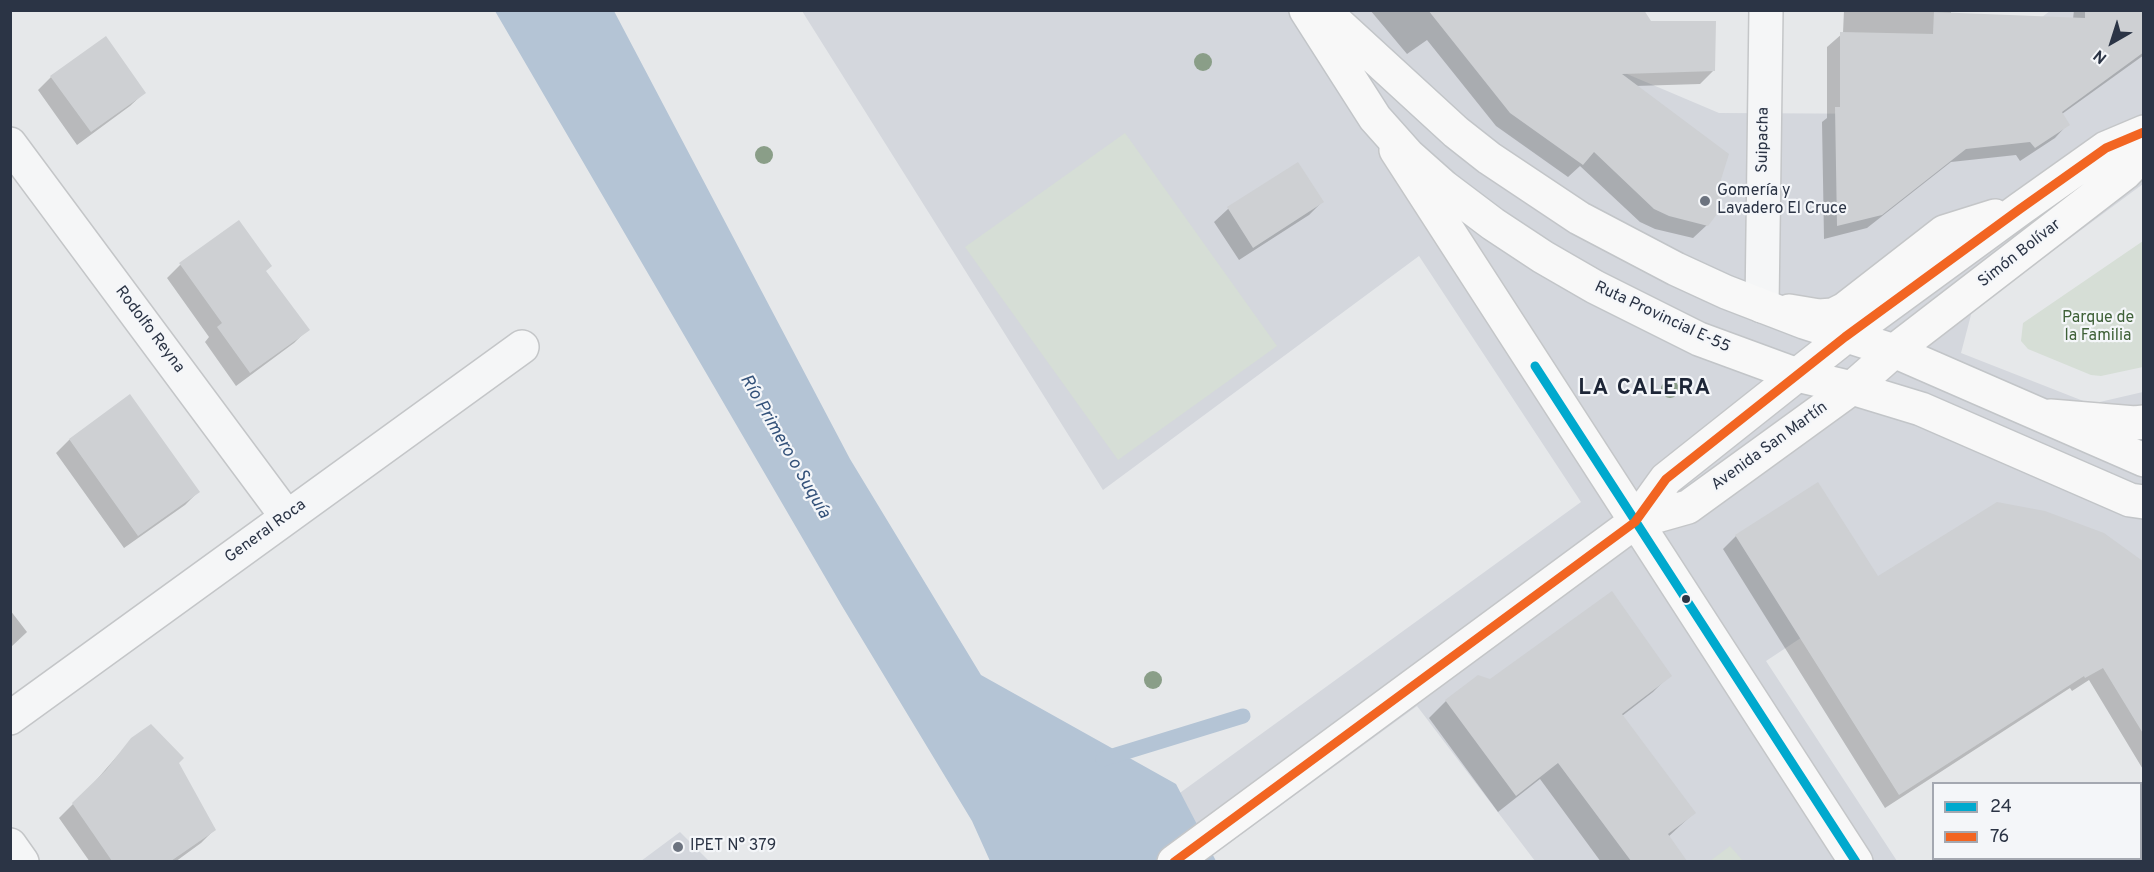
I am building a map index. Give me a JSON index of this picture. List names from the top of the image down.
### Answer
{
  "streets": {
    "street": [
      "Suipacha",
      "Simón Bolívar",
      "Ruta Provincial E-55",
      "Rodolfo Reyna",
      "Avenida San Martín",
      "General Roca"
    ]
  },
  "crossings": [
    ["Simón Bolívar", "Avenida San Martín"],
    ["Ruta Provincial E-55", "Avenida San Martín"],
    ["Rodolfo Reyna", "General Roca"]
  ],
  "districts": ["LA CALERA"],
  "water": ["Río Primero o Suquía"],
  "parks": ["Parque de la Familia"],
  "places": ["Gomería y Lavadero El Cruce", "IPET N° 379"],
  "lines": ["transit line 76", "transit line 24"],
  "legend": ["24", "76"],
  "north": "bottom left"
}
